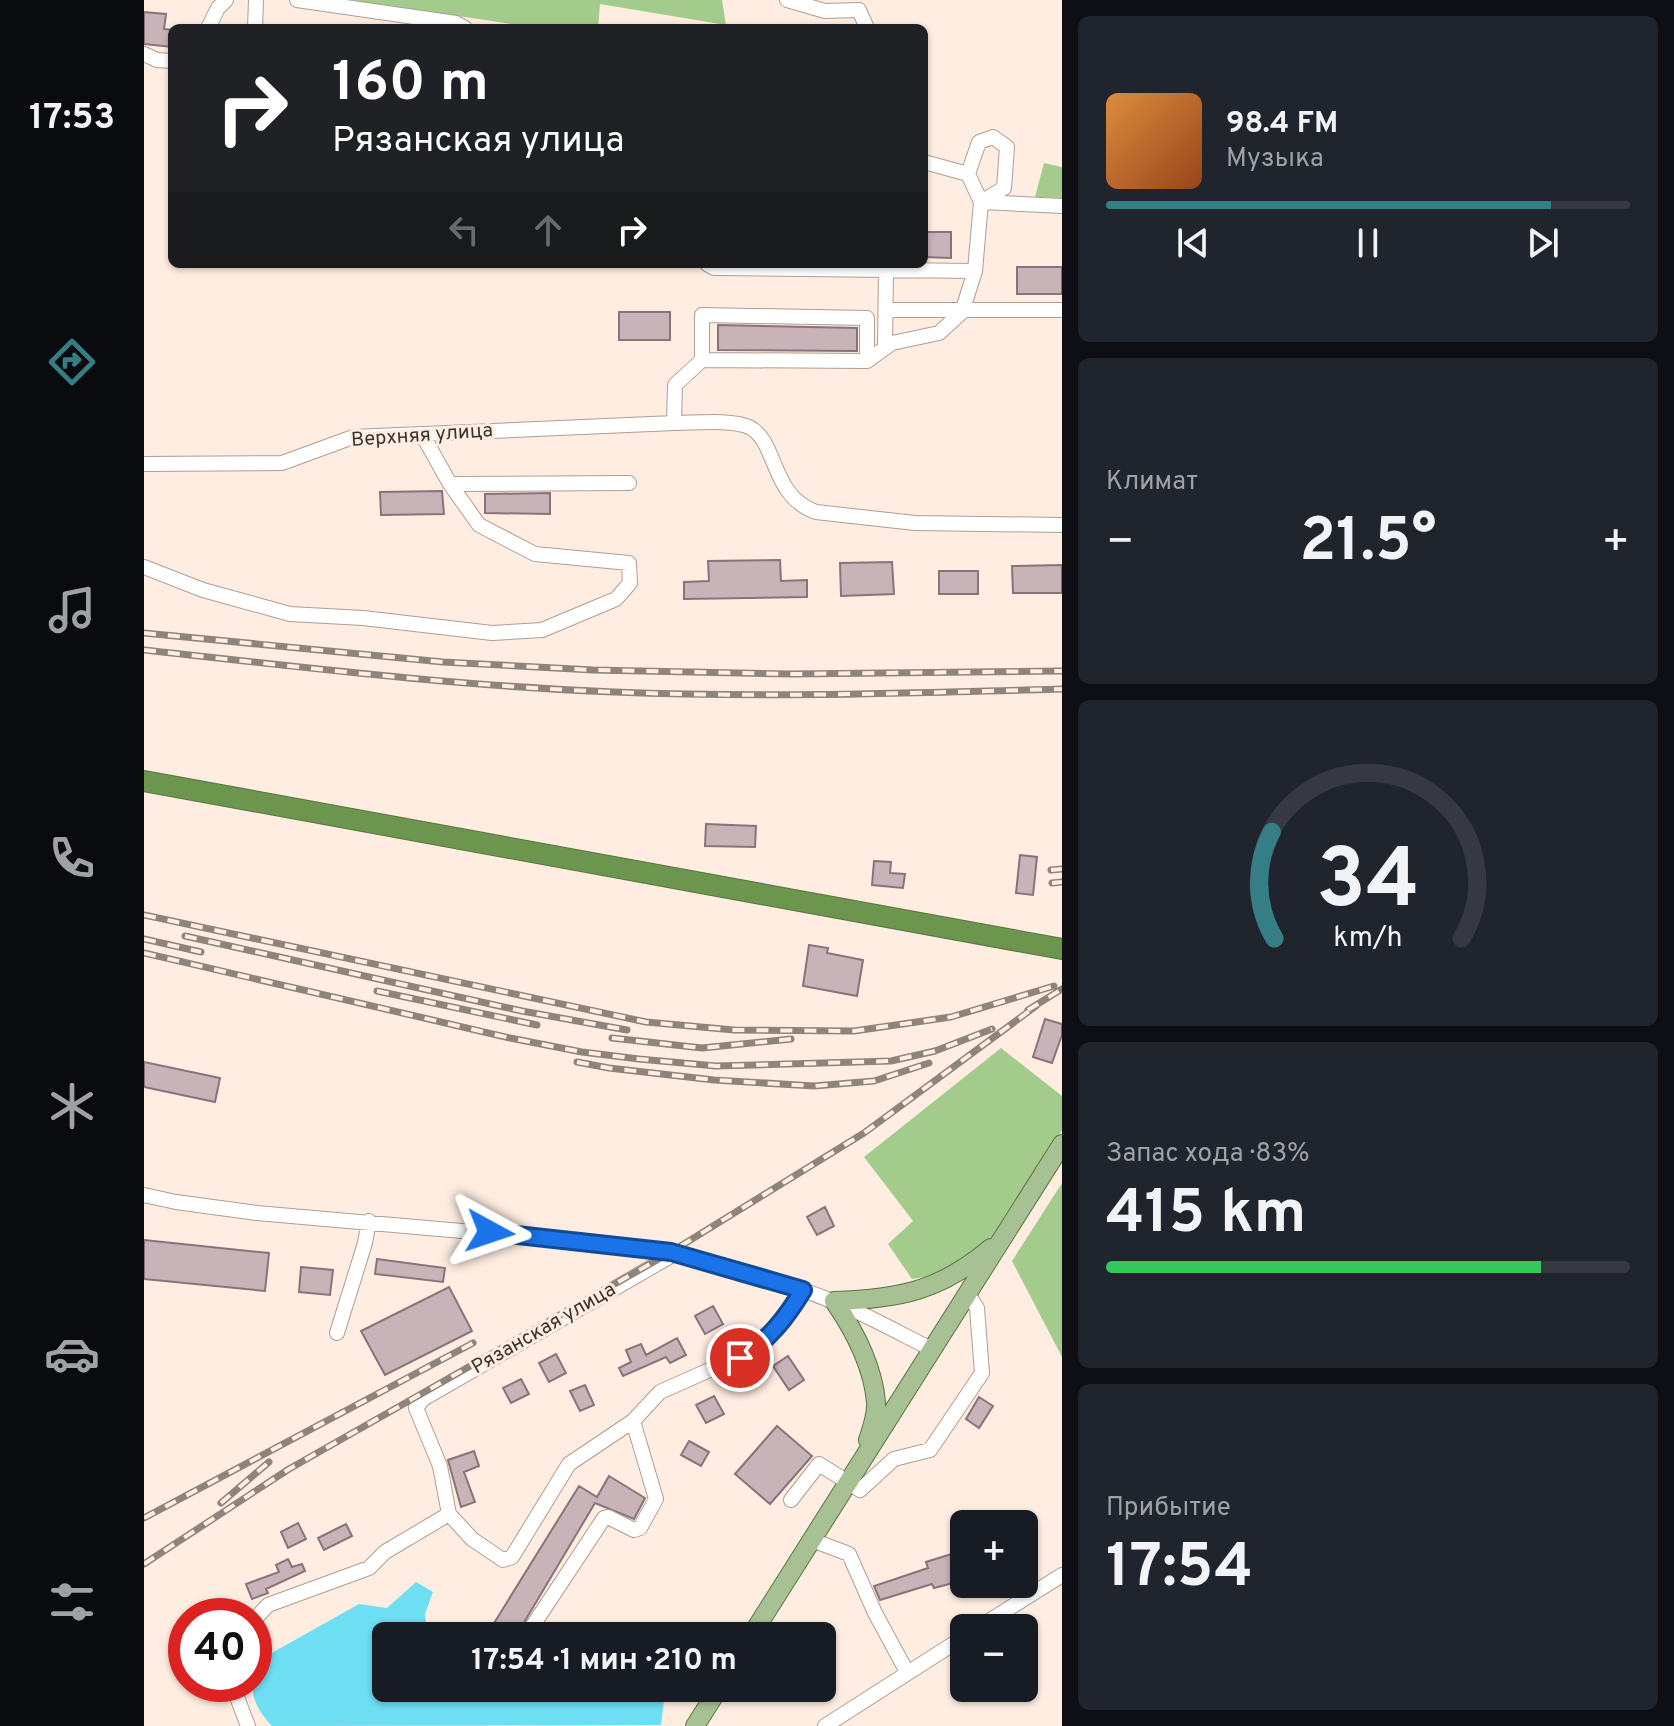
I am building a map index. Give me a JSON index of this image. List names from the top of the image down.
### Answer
{
  "streets": {
    "street": ["Верхняя улица", "Рязанская улица"]
  },
  "page": {
    "tabs": "17:53",
    "turn": ["160 m", "Рязанская улица"],
    "song": ["98.4 FM", "Музыка"],
    "tile": [
      "Климат",
      ["Запас хода · 83%", "415 km"],
      ["Прибытие", "17:54"]
    ],
    "heat": ["−", "21.5°", "+"],
    "map_buttons": ["+", "−"],
    "limit": "40",
    "trip": "17:54 · 1 мин · 210 m",
    "gauge": ["34", "km/h"]
  }
}
